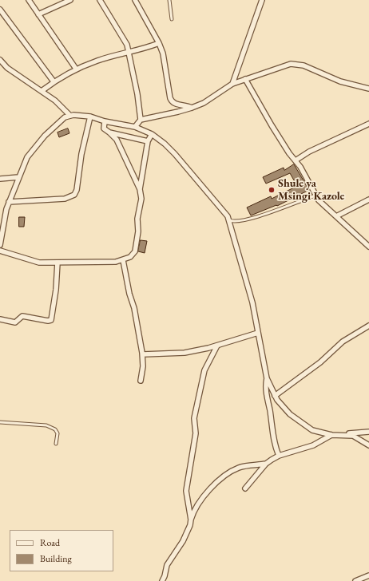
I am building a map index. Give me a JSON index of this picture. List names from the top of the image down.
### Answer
{
  "places": ["Shule ya Msingi Kazole"],
  "legend": ["Road", "Building"]
}
